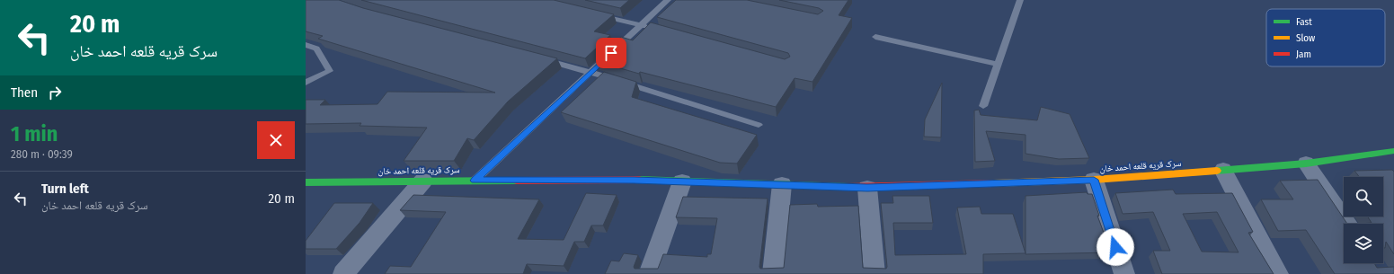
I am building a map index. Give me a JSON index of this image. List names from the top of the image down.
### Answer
{
  "streets": {
    "street": ["سرک قریه قلعه احمد خان"]
  },
  "legend": ["Fast", "Slow", "Jam"],
  "page": {
    "turn": ["20 m", "سرک قریه قلعه احمد خان"],
    "then": "Then",
    "heading": ["1 min", "280 m · 09:39"],
    "list": [
      {
        "name": "Turn left",
        "note": "سرک قریه قلعه احمد خان",
        "value": "20 m"
      }
    ]
  }
}
